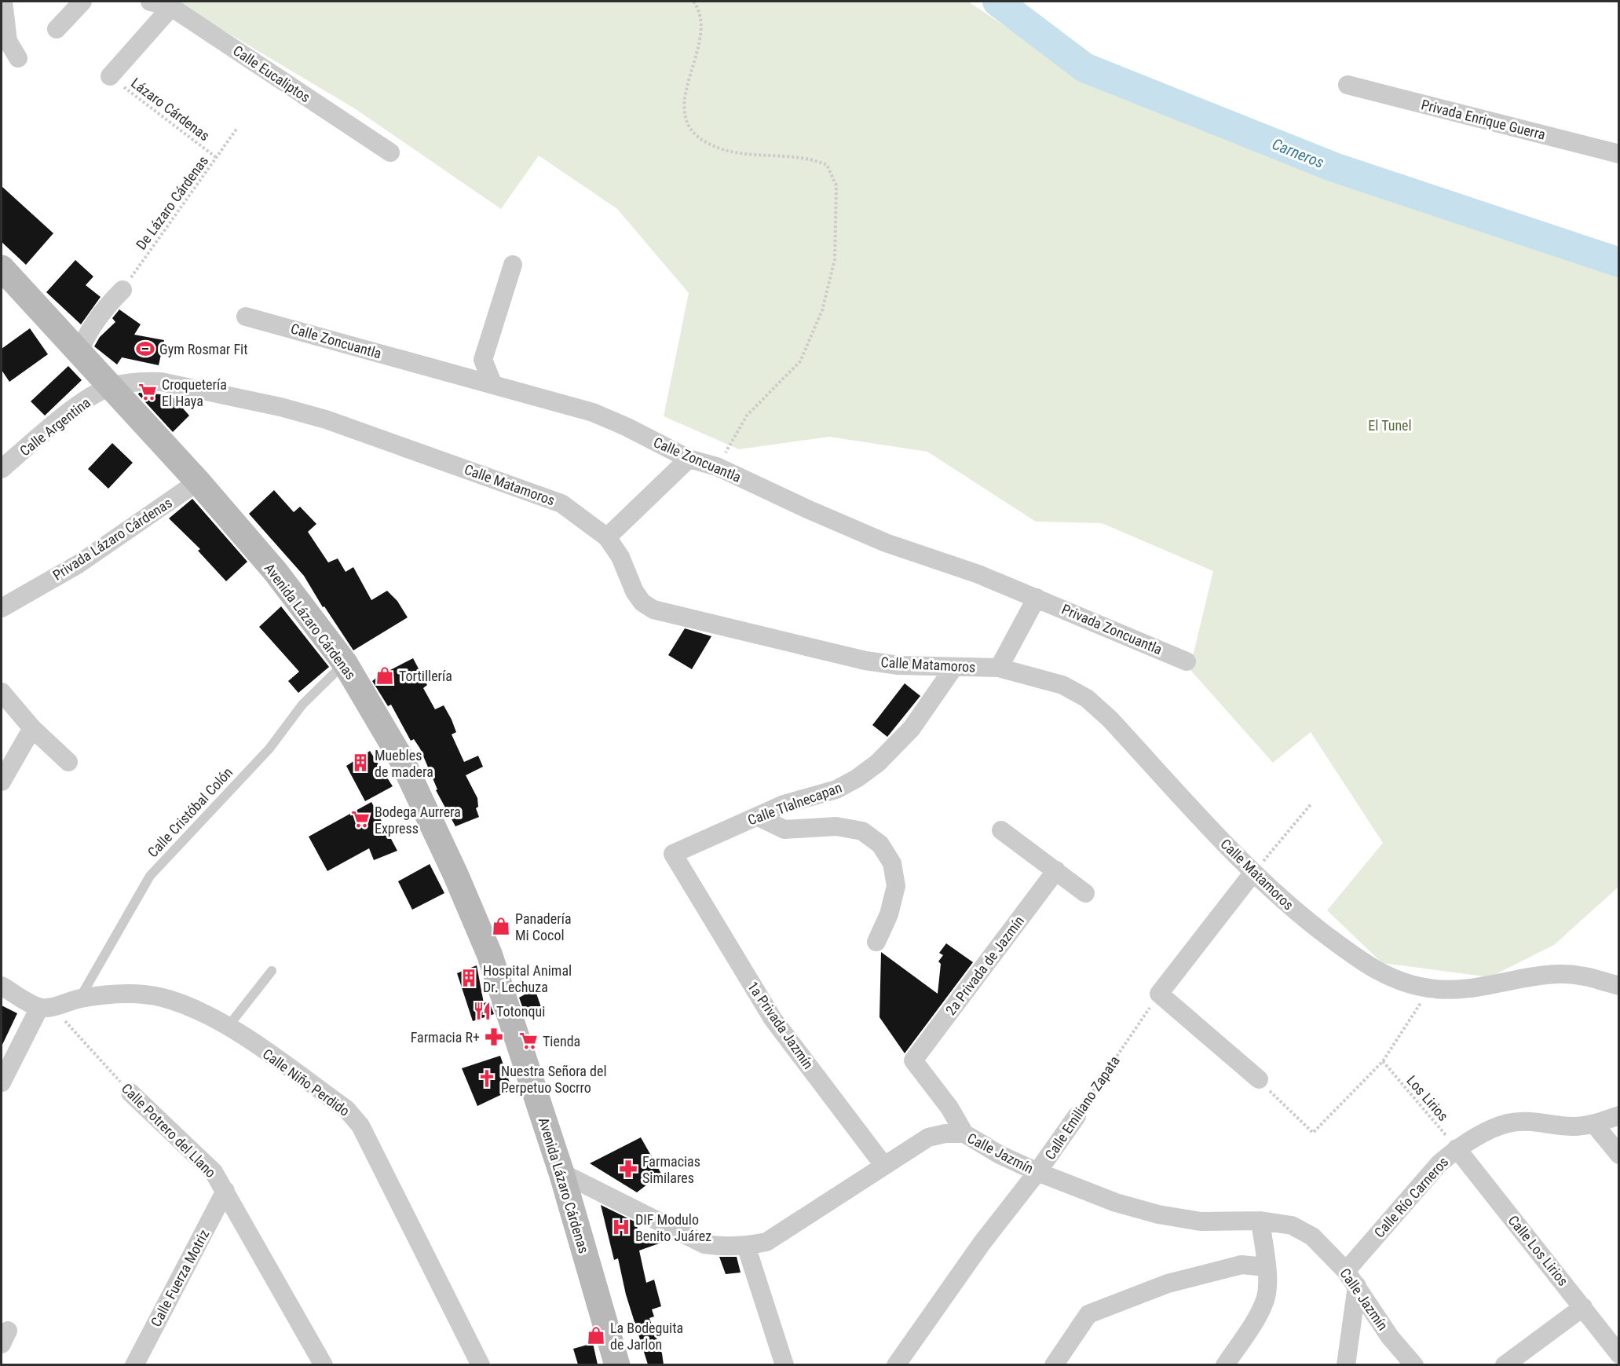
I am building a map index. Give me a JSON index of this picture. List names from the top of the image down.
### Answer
{
  "streets": {
    "main road": ["Avenida Lázaro Cárdenas"],
    "street": [
      "Calle Eucaliptos",
      "Privada Enrique Guerra",
      "Calle Zoncuantla",
      "Calle Argentina",
      "Calle Matamoros",
      "Privada Lázaro Cárdenas",
      "Privada Zoncuantla",
      "Calle Tlalnecapan",
      "2a Privada de Jazmín",
      "1a Privada Jazmín",
      "Calle Niño Perdido",
      "Calle Emiliano Zapata",
      "Calle Potrero del Llano",
      "Calle Jazmín",
      "Calle Río Carneros",
      "Calle Los Lirios",
      "Calle Fuerza Motriz"
    ],
    "lane": ["Calle Cristóbal Colón"],
    "path": ["Lázaro Cárdenas", "De Lázaro Cárdenas", "Los Lirios"]
  },
  "crossings": [
    ["Lázaro Cárdenas", "De Lázaro Cárdenas"],
    ["Calle Zoncuantla", "Privada Zoncuantla"],
    ["Calle Argentina", "Calle Matamoros"],
    ["Calle Argentina", "Avenida Lázaro Cárdenas"],
    ["Calle Matamoros", "Avenida Lázaro Cárdenas"],
    ["Calle Matamoros", "Calle Tlalnecapan"],
    ["Privada Lázaro Cárdenas", "Avenida Lázaro Cárdenas"],
    ["Avenida Lázaro Cárdenas", "Calle Cristóbal Colón"],
    ["Avenida Lázaro Cárdenas", "Calle Jazmín"],
    ["Calle Tlalnecapan", "1a Privada Jazmín"],
    ["Calle Cristóbal Colón", "Calle Niño Perdido"],
    ["2a Privada de Jazmín", "Calle Jazmín"],
    ["1a Privada Jazmín", "Calle Jazmín"],
    ["Calle Niño Perdido", "Calle Potrero del Llano"],
    ["Los Lirios", "Calle Río Carneros"],
    ["Los Lirios", "Calle Los Lirios"],
    ["Calle Emiliano Zapata", "Calle Jazmín"],
    ["Calle Potrero del Llano", "Calle Fuerza Motriz"],
    ["Calle Jazmín", "Calle Río Carneros"],
    ["Calle Río Carneros", "Calle Los Lirios"]
  ],
  "water": ["Carneros"],
  "parks": ["El Tunel"],
  "places": {
    "sports": ["Gym Rosmar Fit"],
    "supermarket": ["Croquetería El Haya", "Bodega Aurrera Express", "Tienda"],
    "shop": ["Tortillería", "Panadería Mi Cocol", "La Bodeguita de Jarlon"],
    "building": ["Muebles de madera", "Hospital Animal Dr. Lechuza"],
    "restaurant": ["Totonqui"],
    "pharmacy": ["Farmacia R+", "Farmacias Similares"],
    "church": ["Nuestra Señora del Perpetuo Socrro"],
    "hospital": ["DIF Modulo Benito Juárez"]
  }
}
